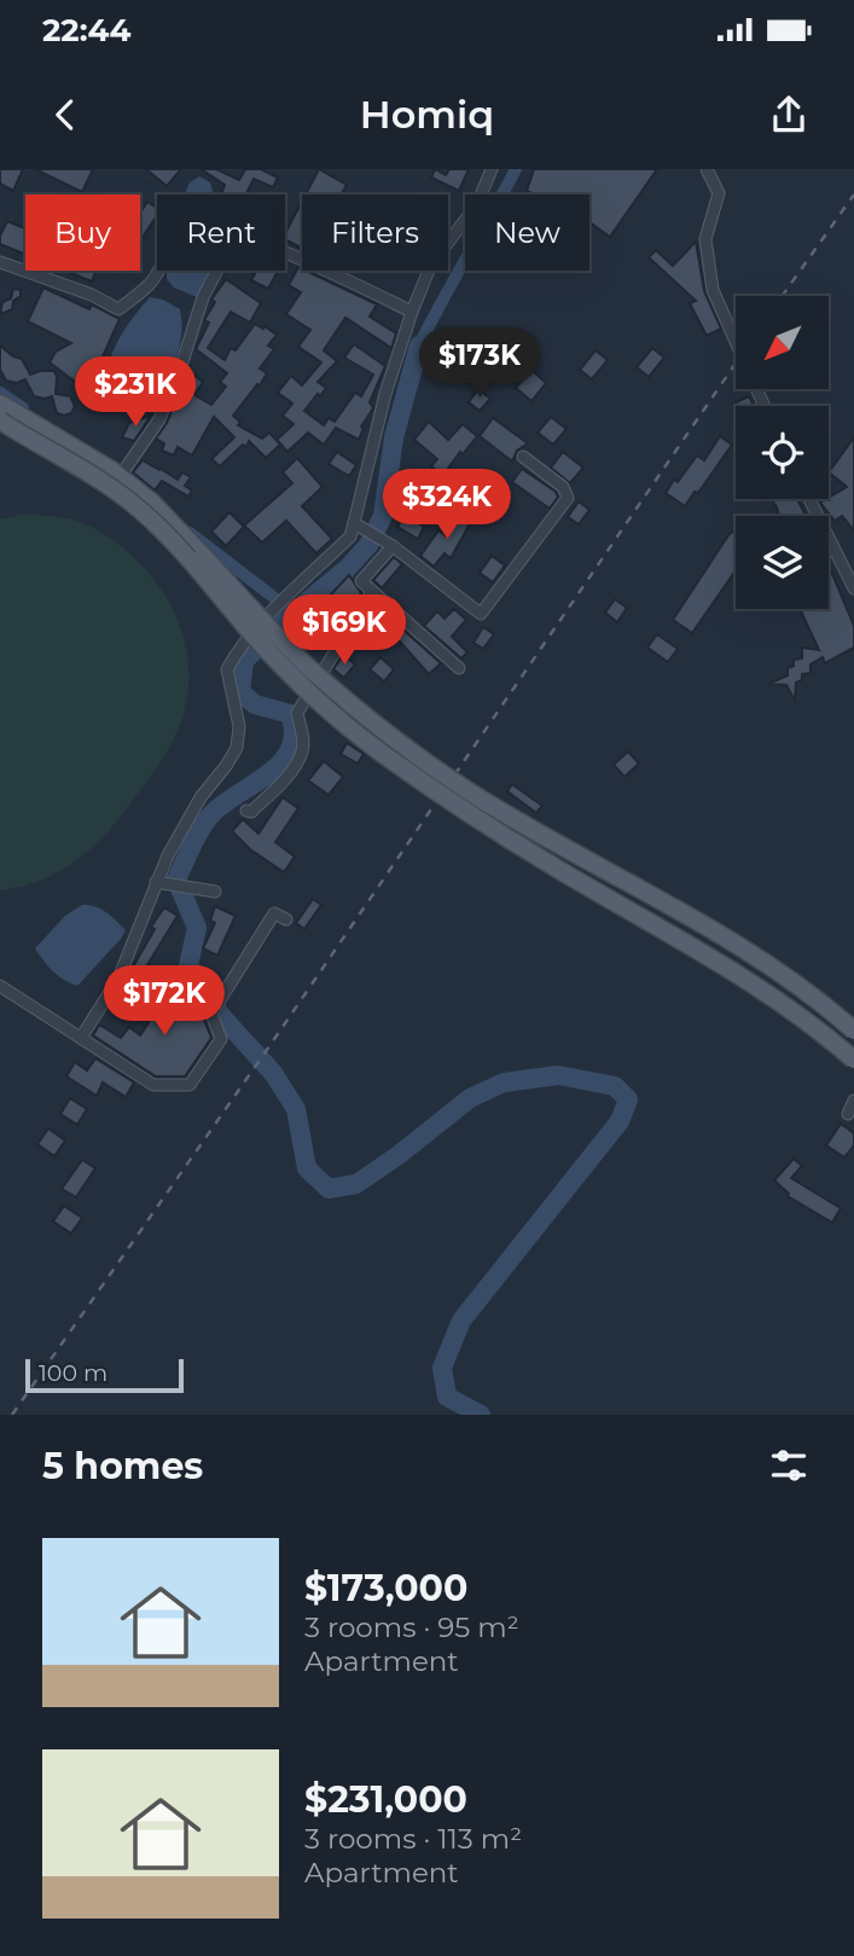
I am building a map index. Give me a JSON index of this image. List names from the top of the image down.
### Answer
{
  "scale_bar": "100 m",
  "north": "bottom left",
  "page": {
    "status": "22:44",
    "header": "Homiq",
    "chip": [
      "Buy",
      "Rent",
      "Filters",
      "New"
    ],
    "price": [
      "$173K",
      "$231K",
      "$324K",
      "$169K",
      "$172K"
    ],
    "scale": "100 m",
    "heading": "5 homes",
    "list": [
      {
        "name": "$173,000",
        "note": "3 rooms · 95 m² · Apartment"
      },
      {
        "name": "$231,000",
        "note": "3 rooms · 113 m² · Apartment"
      }
    ]
  }
}
